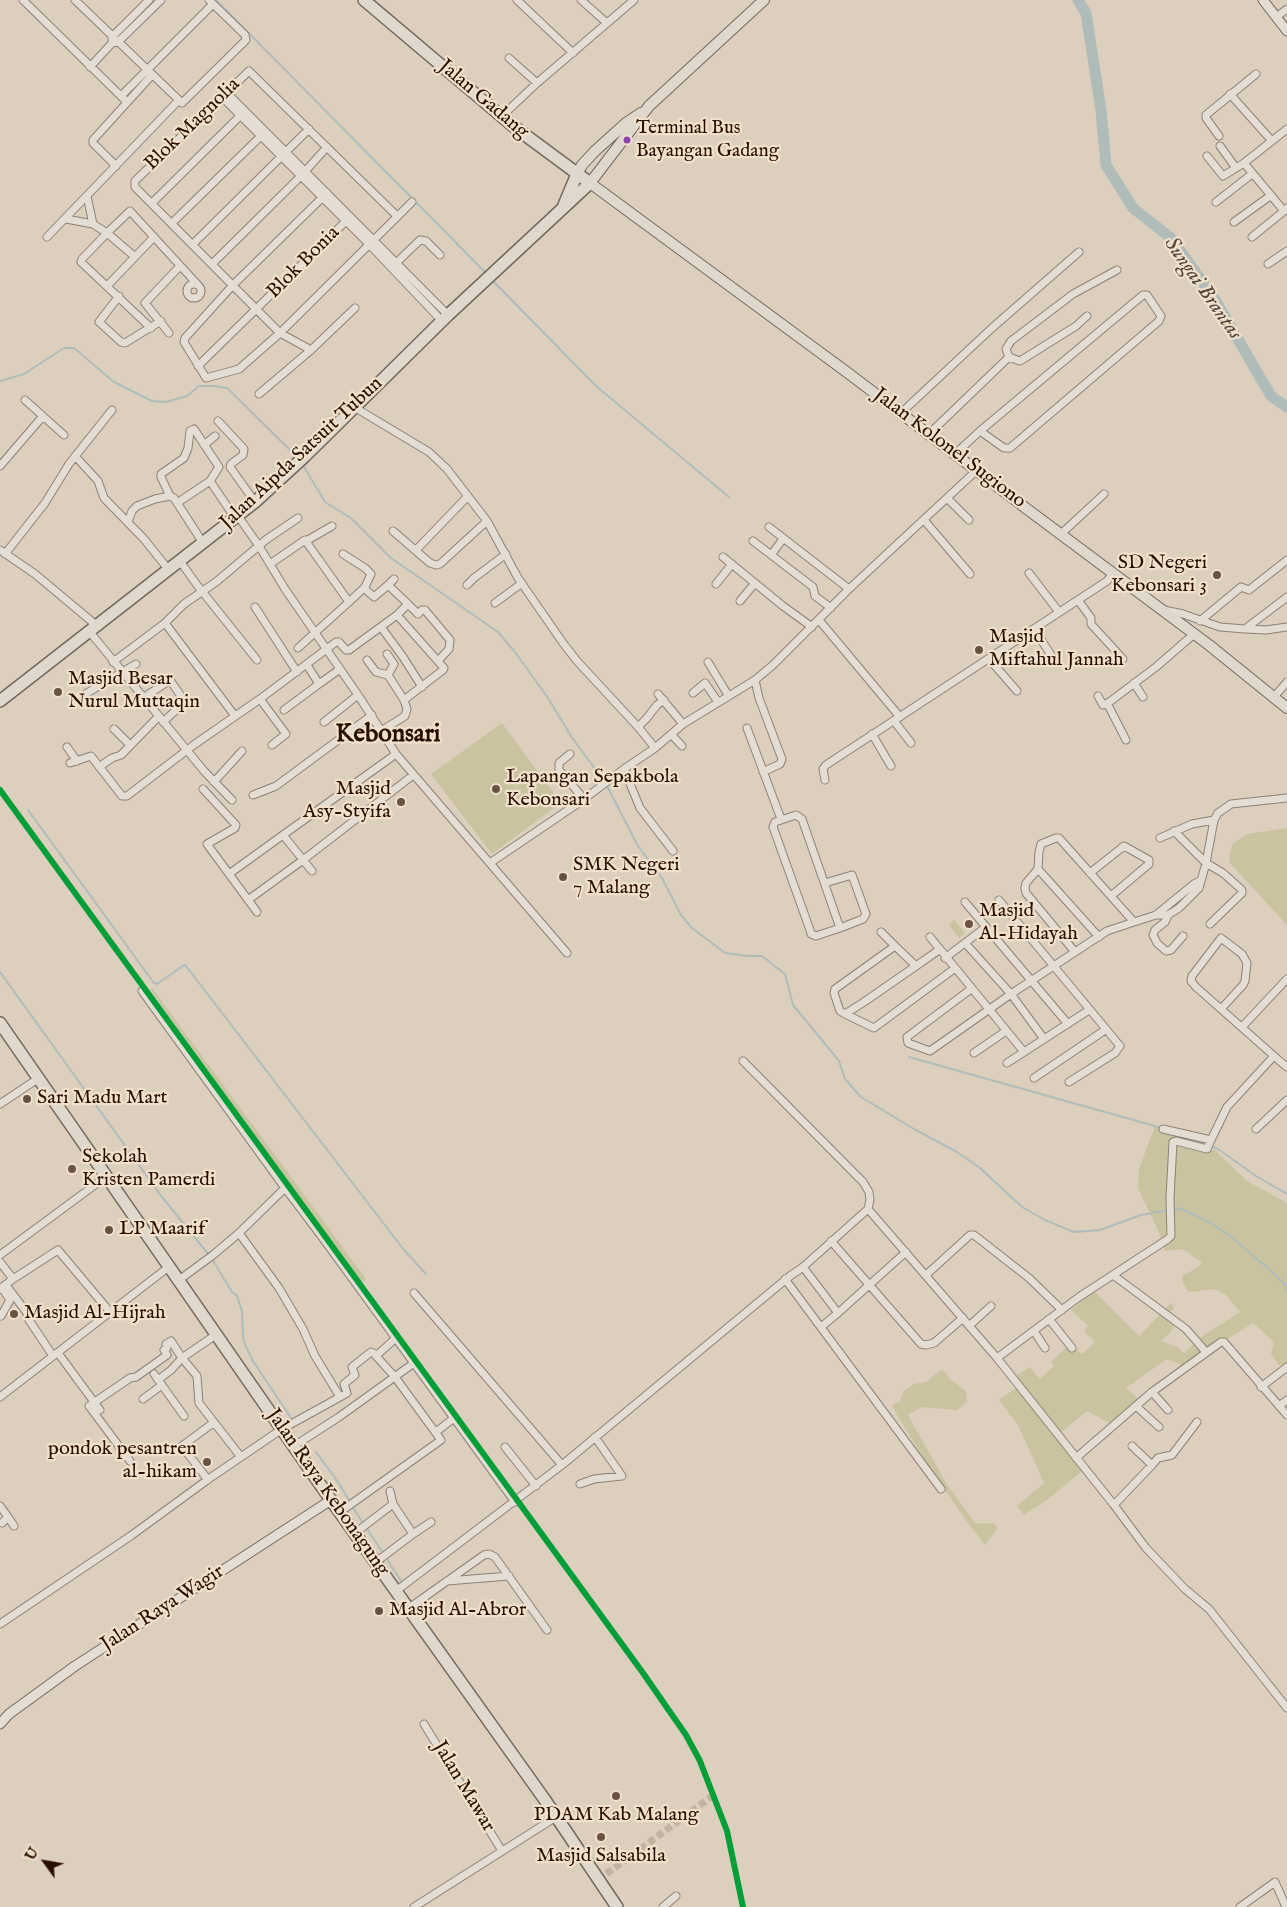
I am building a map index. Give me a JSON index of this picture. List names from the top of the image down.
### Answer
{
  "streets": {
    "highway": ["Jalan Gadang", "Jalan Aipda Satsuit Tubun", "Jalan Raya Kebonagung"],
    "main road": ["Jalan Kolonel Sugiono", "Jalan Raya Wagir"],
    "street": ["Blok Magnolia", "Blok Bonia", "Jalan Mawar"]
  },
  "crossings": [
    ["Jalan Gadang", "Jalan Kolonel Sugiono"],
    ["Jalan Gadang", "Jalan Aipda Satsuit Tubun"],
    ["Jalan Raya Kebonagung", "Jalan Raya Wagir"]
  ],
  "districts": ["Kebonsari"],
  "water": ["Sungai Brantas"],
  "places": [
    "Terminal Bus Bayangan Gadang",
    "SD Negeri Kebonsari 3",
    "Masjid Miftahul Jannah",
    "Masjid Besar Nurul Muttaqin",
    "Lapangan Sepakbola Kebonsari",
    "Masjid Asy-Styifa",
    "SMK Negeri 7 Malang",
    "Masjid Al-Hidayah",
    "Sari Madu Mart",
    "Sekolah Kristen Pamerdi",
    "LP Maarif",
    "Masjid Al-Hijrah",
    "pondok pesantren al-hikam",
    "Masjid Al-Abror",
    "PDAM Kab Malang",
    "Masjid Salsabila"
  ],
  "north": "top left"
}
